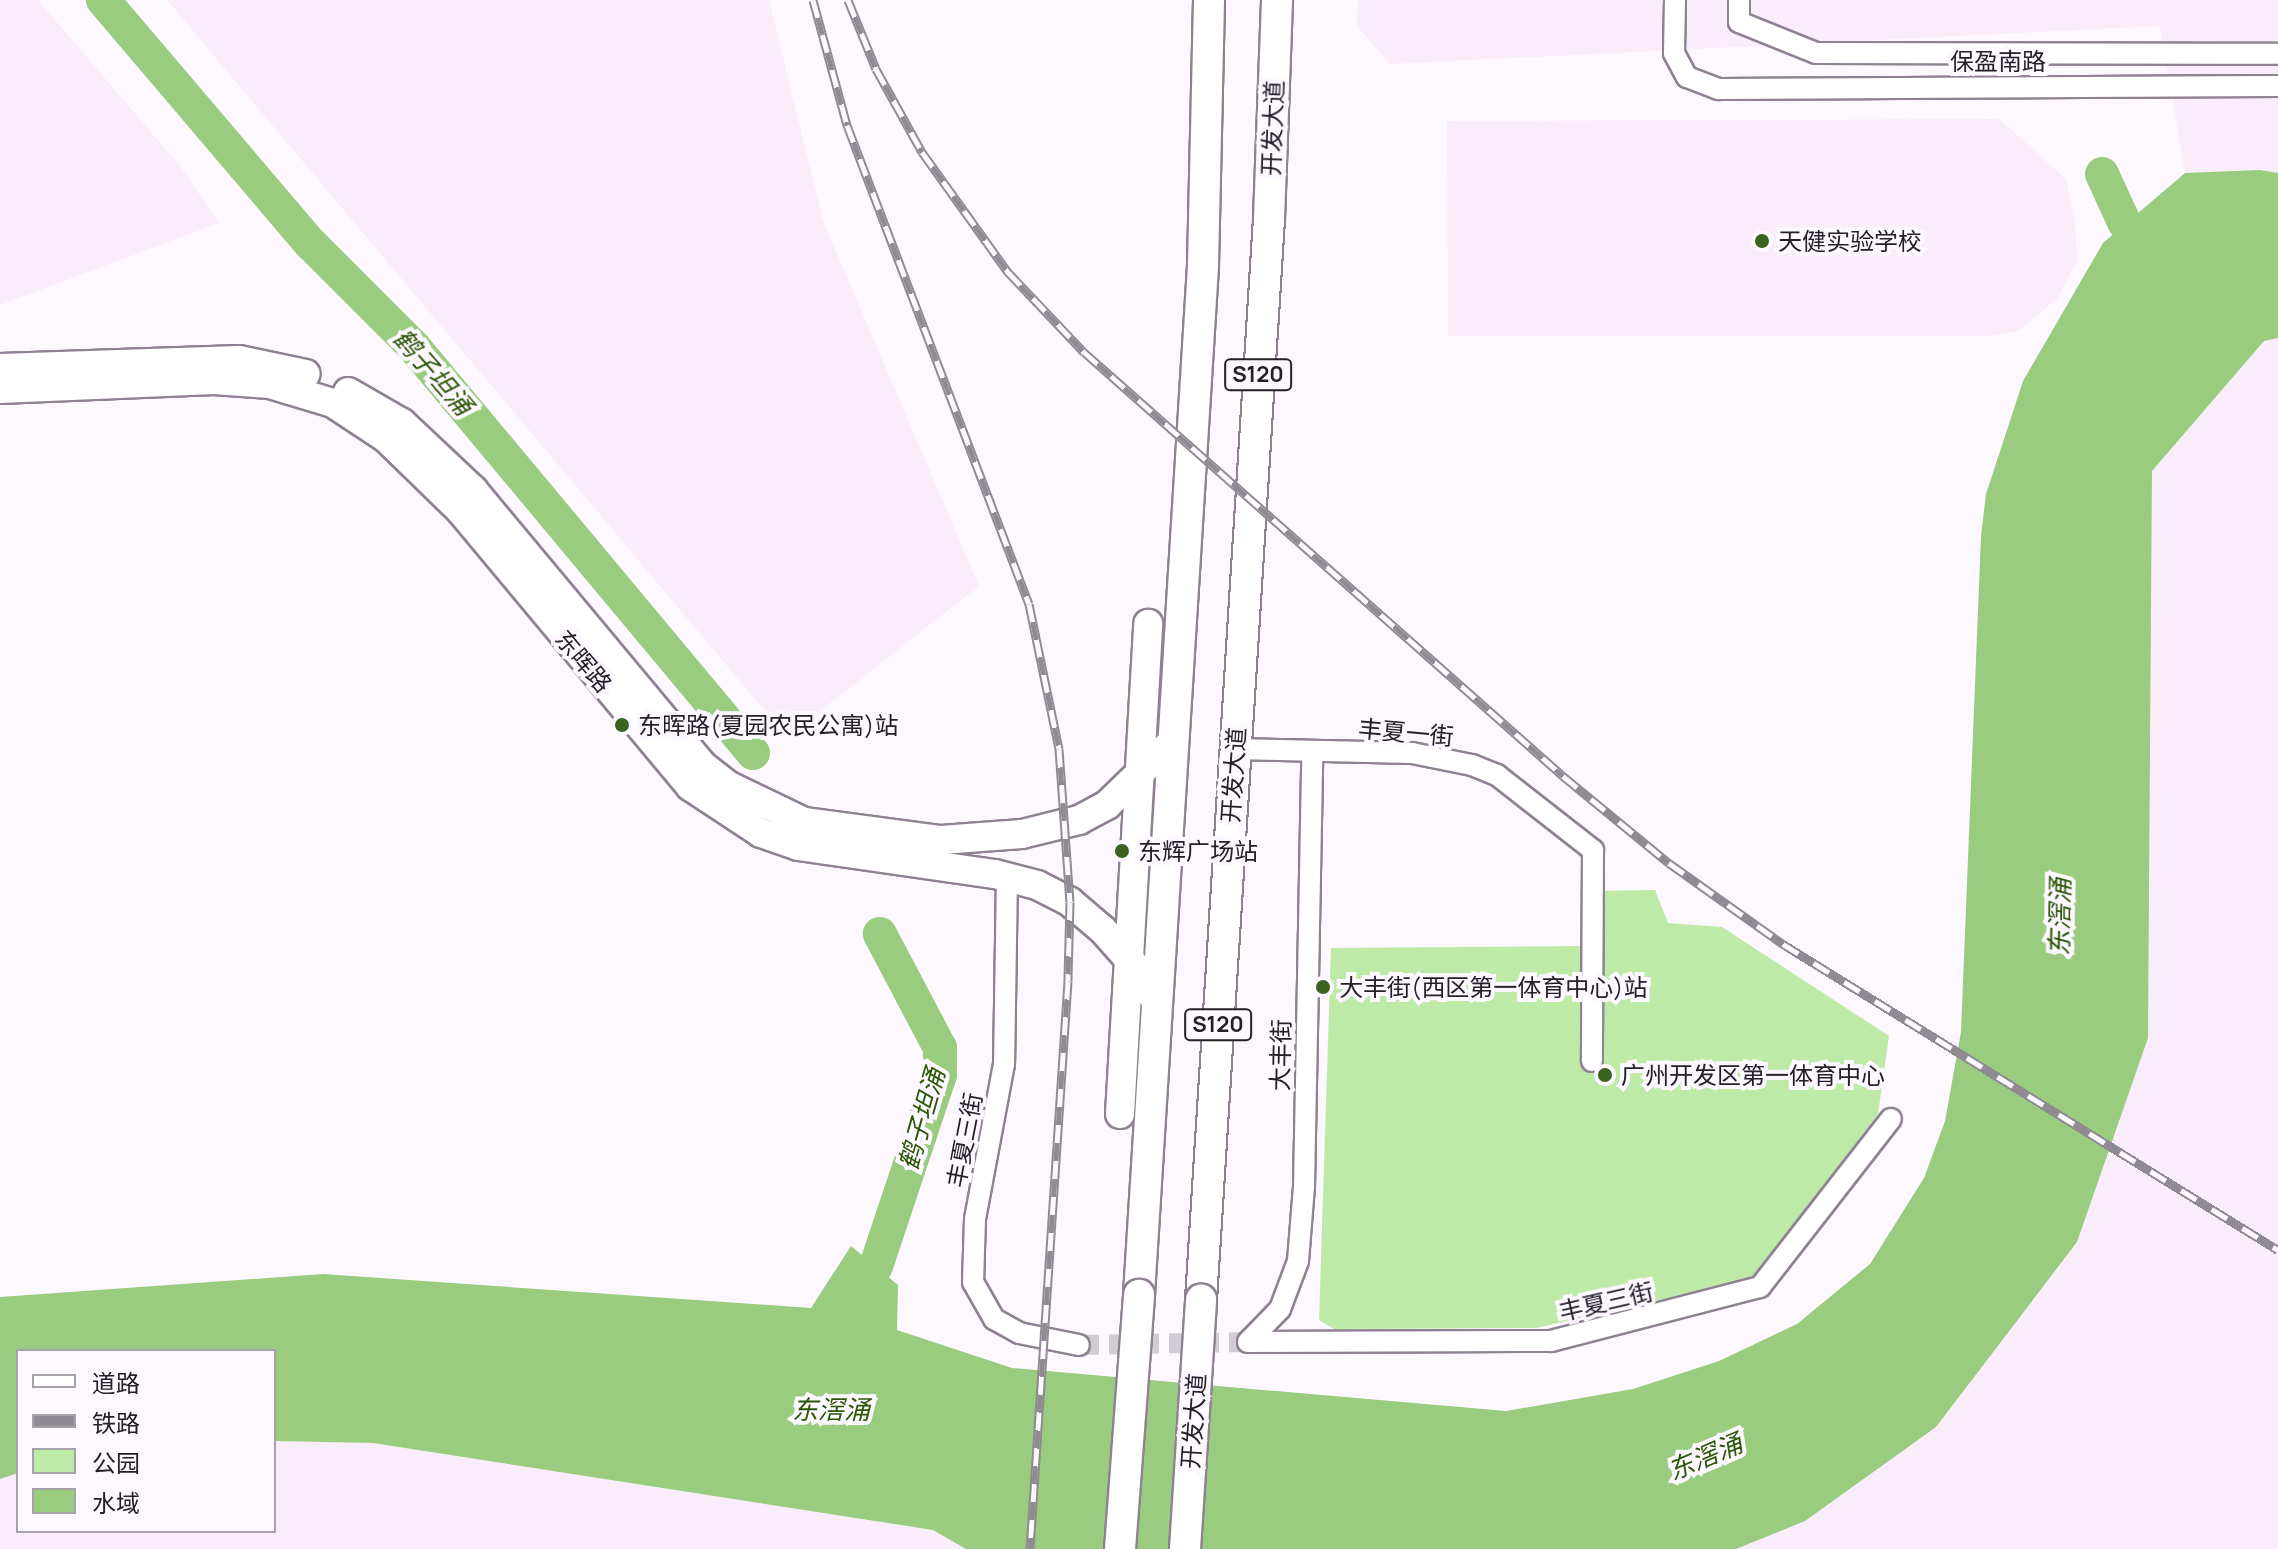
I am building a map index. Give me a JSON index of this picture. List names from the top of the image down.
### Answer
{
  "streets": {
    "main road": ["开发大道", "S120"],
    "street": [
      "保盈南路",
      "东晖路",
      "丰夏一街",
      "大丰街",
      "丰夏三街"
    ]
  },
  "crossings": [
    ["开发大道", "丰夏一街"],
    ["S120", "东晖路"],
    ["东晖路", "丰夏三街"],
    ["丰夏一街", "大丰街"],
    ["大丰街", "丰夏三街"]
  ],
  "water": ["鹤子坦涌", "东滘涌"],
  "places": [
    "天健实验学校",
    "东晖路(夏园农民公寓)站",
    "东辉广场站",
    "大丰街(西区第一体育中心)站",
    "广州开发区第一体育中心"
  ],
  "legend": [
    "道路",
    "铁路",
    "公园",
    "水域"
  ]
}
